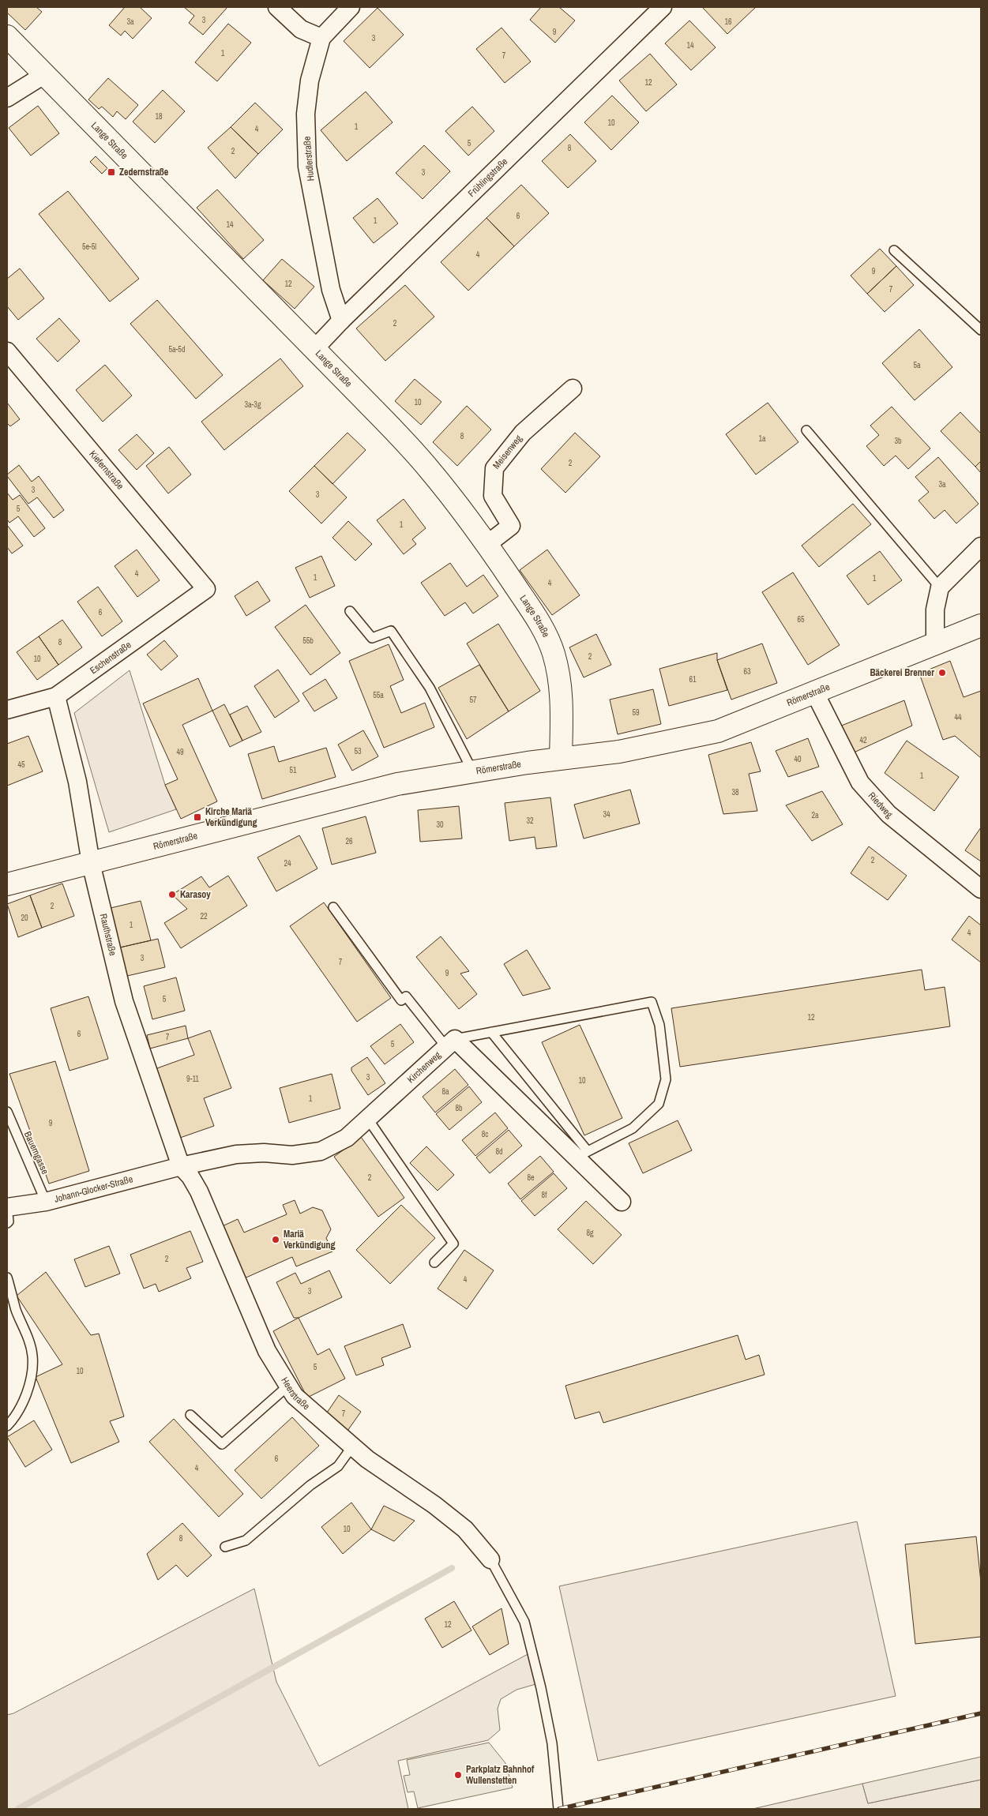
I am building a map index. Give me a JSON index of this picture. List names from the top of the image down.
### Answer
{
  "streets": {
    "main road": ["Lange Straße", "Römerstraße"],
    "street": [
      "Hudlerstraße",
      "Frühlingstraße",
      "Meisenweg",
      "Kiefernstraße",
      "Eschenstraße",
      "Riedweg",
      "Rauthstraße",
      "Kirchenweg",
      "Johann-Glocker-Straße",
      "Heerstraße"
    ],
    "lane": ["Bauerngasse"]
  },
  "crossings": [
    ["Lange Straße", "Frühlingstraße"],
    ["Lange Straße", "Meisenweg"],
    ["Lange Straße", "Römerstraße"],
    ["Hudlerstraße", "Frühlingstraße"],
    ["Kiefernstraße", "Eschenstraße"],
    ["Eschenstraße", "Rauthstraße"],
    ["Römerstraße", "Riedweg"],
    ["Römerstraße", "Rauthstraße"],
    ["Rauthstraße", "Kirchenweg"],
    ["Rauthstraße", "Johann-Glocker-Straße"],
    ["Rauthstraße", "Heerstraße"],
    ["Kirchenweg", "Johann-Glocker-Straße"],
    ["Kirchenweg", "Heerstraße"],
    ["Bauerngasse", "Johann-Glocker-Straße"],
    ["Johann-Glocker-Straße", "Heerstraße"]
  ],
  "places": {
    "transit": ["Zedernstraße", "Kirche Mariä Verkündigung"],
    "other": [
      "Bäckerei Brenner",
      "Karasoy",
      "Mariä Verkündigung",
      "Parkplatz Bahnhof Wullenstetten"
    ]
  },
  "house_numbers": [
    "3",
    "3a",
    "16",
    "9",
    "3",
    "14",
    "1",
    "7",
    "12",
    "18",
    "10",
    "1",
    "4",
    "5",
    "8",
    "2",
    "3",
    "6",
    "1",
    "14",
    "5e-5l",
    "4",
    "9",
    "12",
    "7",
    "2",
    "5a-5d",
    "5a",
    "10",
    "3a-3g",
    "8",
    "1a",
    "3b",
    "2",
    "3a",
    "3",
    "3",
    "5",
    "1",
    "4",
    "1",
    "1",
    "4",
    "6",
    "65",
    "55b",
    "8",
    "2",
    "10",
    "63",
    "61",
    "55a",
    "57",
    "59",
    "44",
    "42",
    "53",
    "49",
    "40",
    "45",
    "51",
    "1",
    "38",
    "34",
    "2a",
    "32",
    "30",
    "26",
    "2",
    "24",
    "2",
    "22",
    "20",
    "1",
    "4",
    "3",
    "7",
    "9",
    "5",
    "12",
    "6",
    "7",
    "5",
    "3",
    "9-11",
    "10",
    "8a",
    "1",
    "8b",
    "9",
    "8c",
    "8d",
    "2",
    "8e",
    "8f",
    "8g",
    "2",
    "4",
    "3",
    "5",
    "10",
    "7",
    "6",
    "4",
    "10",
    "8",
    "12"
  ]
}
